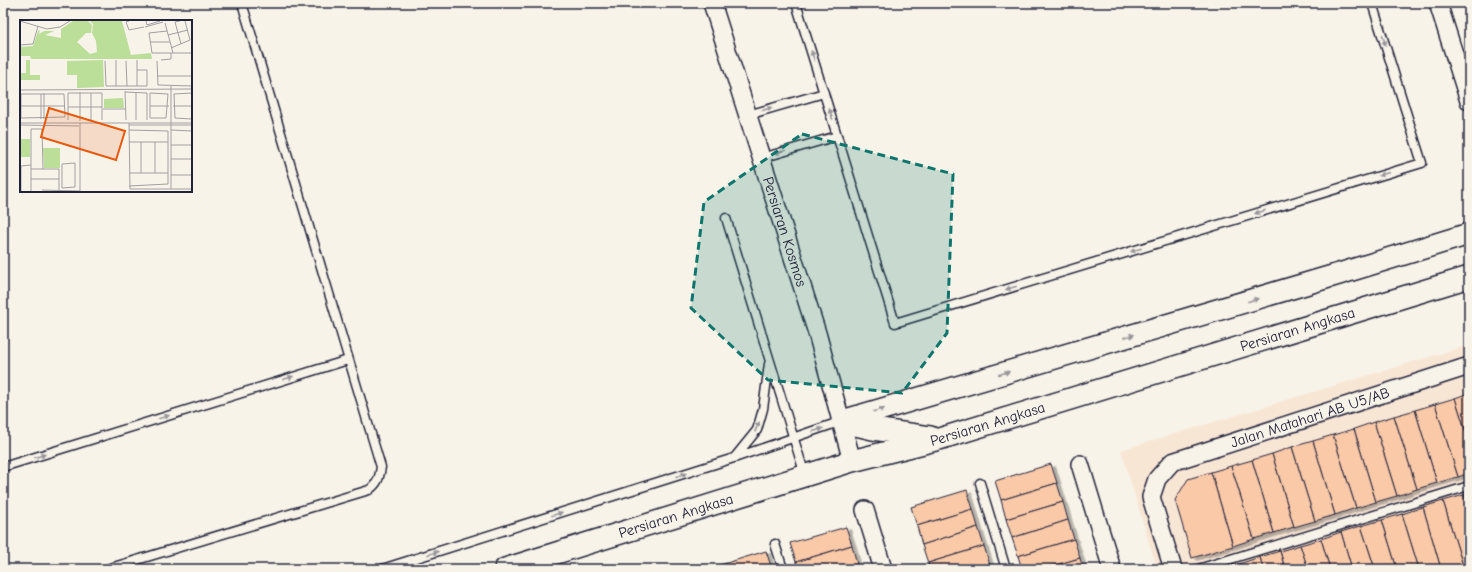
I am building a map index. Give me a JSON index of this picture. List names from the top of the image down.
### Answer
{
  "streets": {
    "street": ["Persiaran Kosmos", "Persiaran Angkasa", "Jalan Matahari AB U5/AB"]
  },
  "crossings": [
    ["Persiaran Kosmos", "Persiaran Angkasa"]
  ]
}
